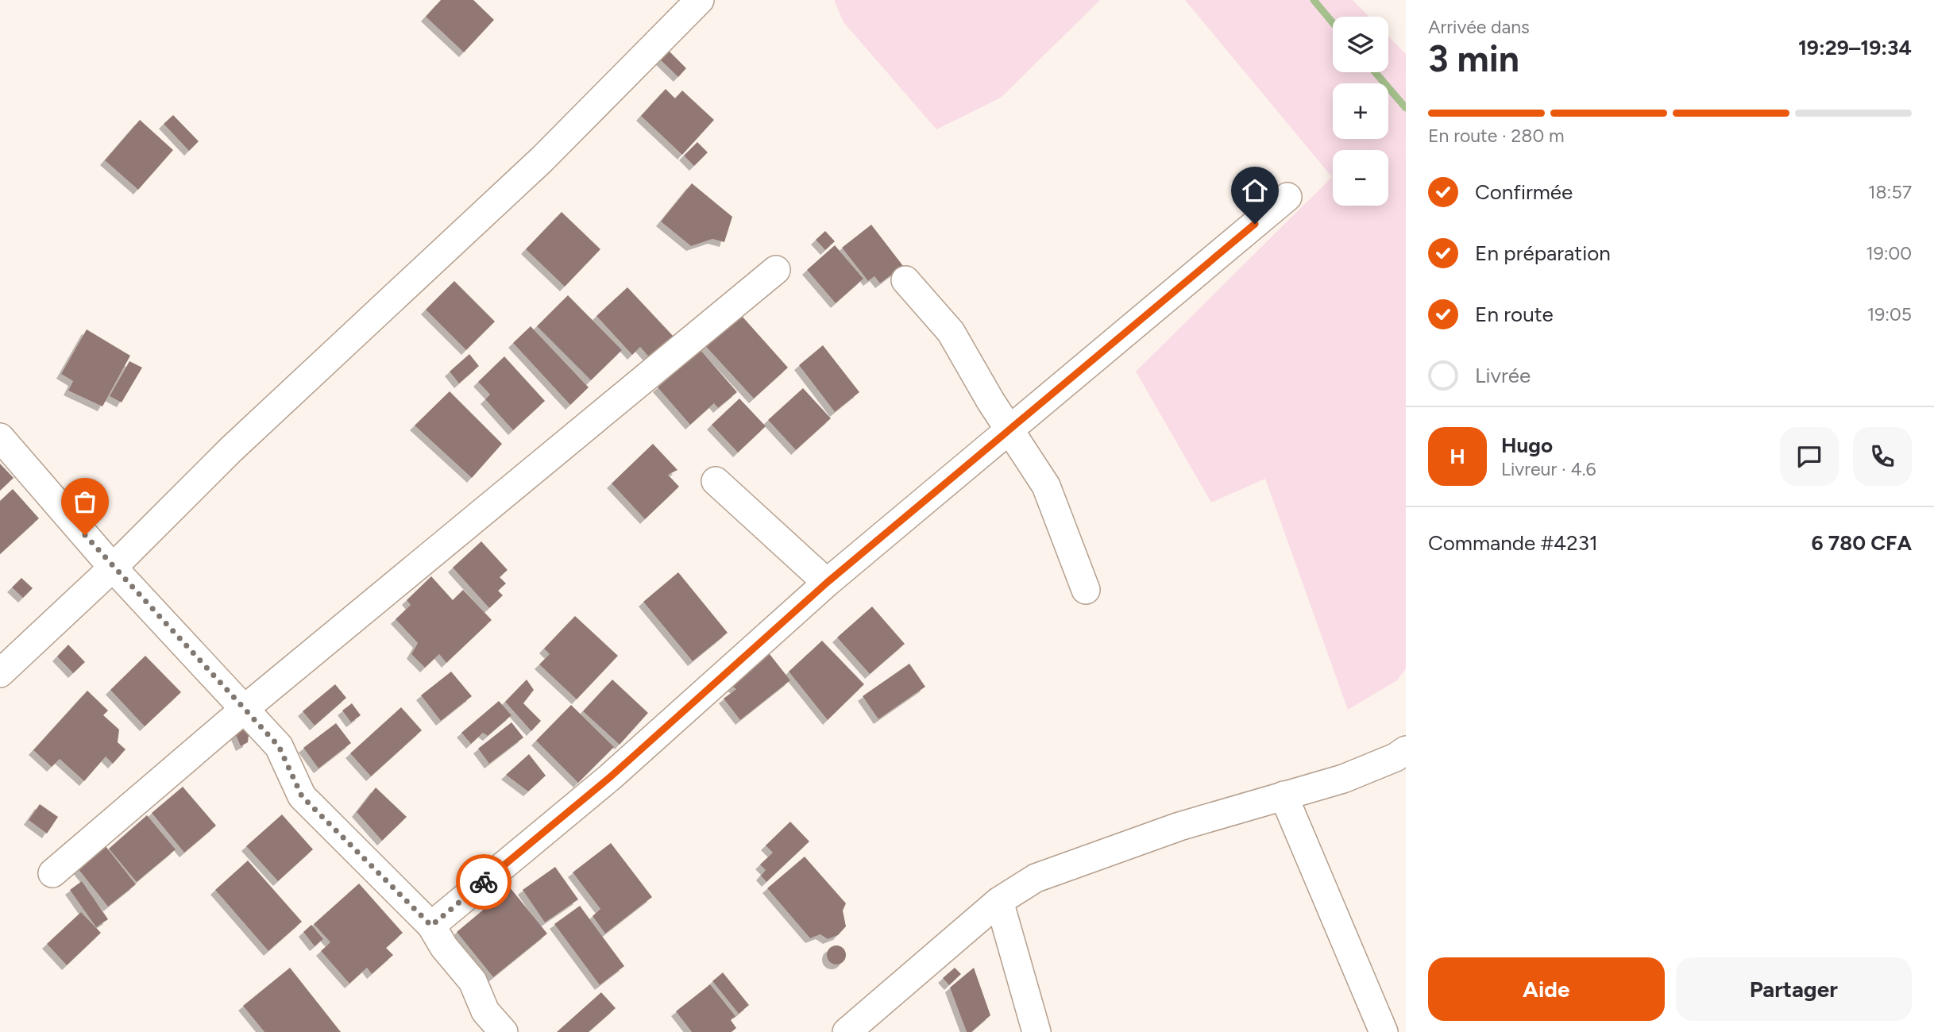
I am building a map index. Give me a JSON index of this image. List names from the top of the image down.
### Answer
{
  "page": {
    "heading": ["3 min", "Arrivée dans", "19:29–19:34"],
    "panel": [
      "Hugo",
      "Livreur · 4.6",
      "Commande #4231",
      "6 780 CFA"
    ],
    "map_buttons": ["+", "−"],
    "bar": "En route · 280 m",
    "list": [
      ["Confirmée", "18:57"],
      ["En préparation", "19:00"],
      ["En route", "19:05"],
      "Livrée"
    ],
    "round": "H",
    "buttons": ["Aide", "Partager"]
  }
}
